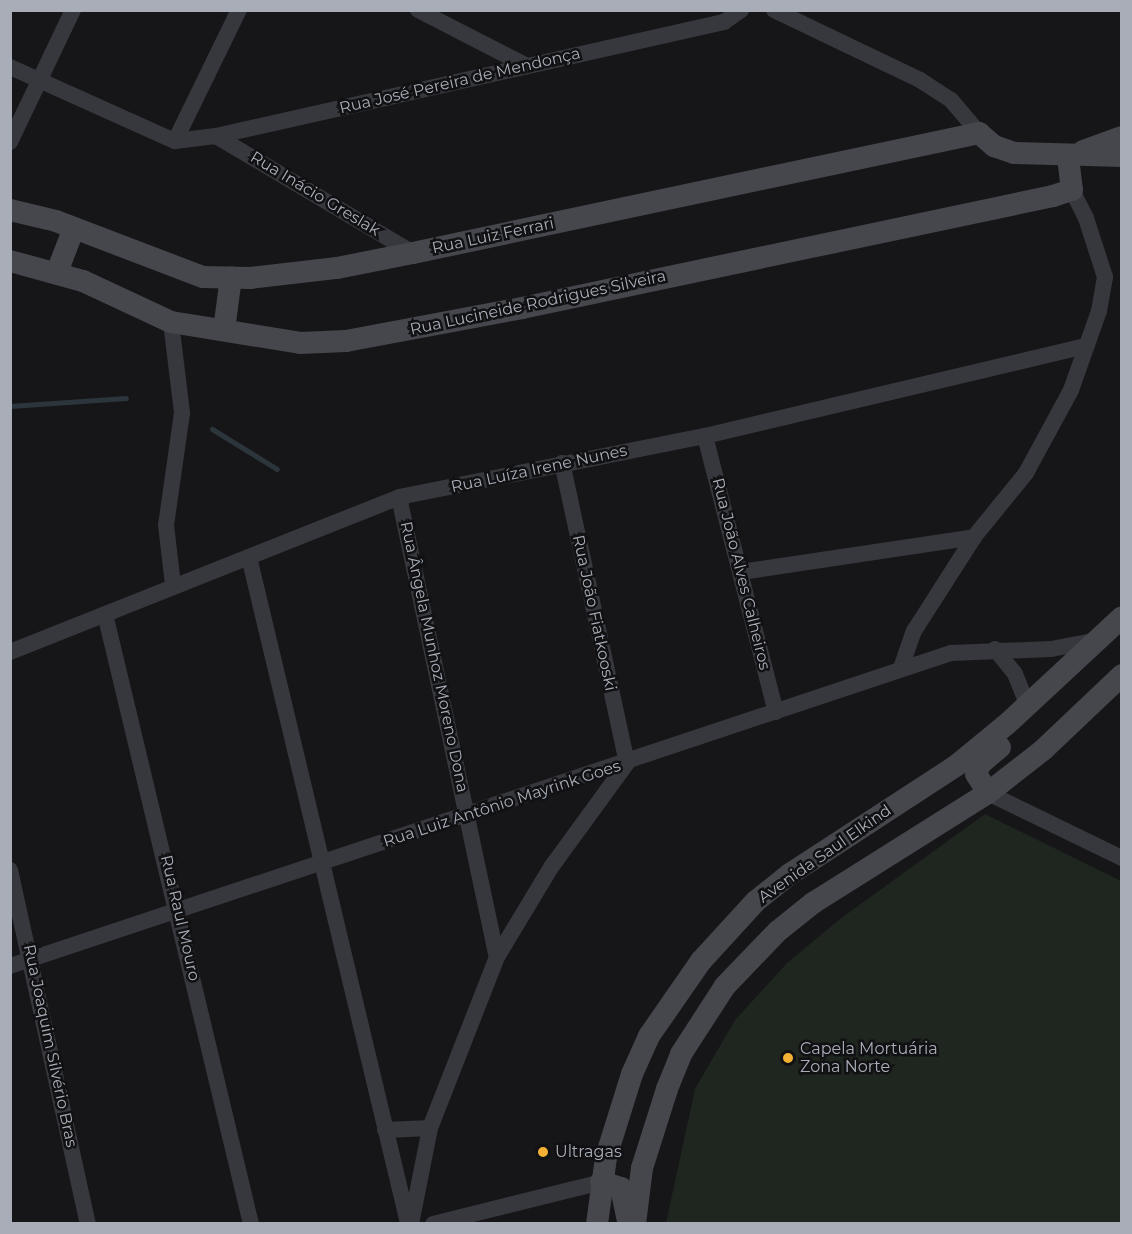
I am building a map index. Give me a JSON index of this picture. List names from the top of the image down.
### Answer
{
  "streets": {
    "street": [
      "Rua José Pereira de Mendonça",
      "Rua Inácio Greslak",
      "Rua Luiz Ferrari",
      "Rua Lucineide Rodrigues Silveira",
      "Rua Luíza Irene Nunes",
      "Rua João Alves Calheiros",
      "Rua João Fiatkooski",
      "Rua Ângela Munhoz Moreno Dona",
      "Rua Luiz Antônio Mayrink Goes",
      "Avenida Saul Elkind",
      "Rua Raul Mouro",
      "Rua Joaquim Silvério Bras"
    ]
  },
  "crossings": [
    ["Rua José Pereira de Mendonça", "Rua Inácio Greslak"],
    ["Rua Inácio Greslak", "Rua Luiz Ferrari"],
    ["Rua Luíza Irene Nunes", "Rua João Alves Calheiros"],
    ["Rua Luíza Irene Nunes", "Rua João Fiatkooski"],
    ["Rua Luíza Irene Nunes", "Rua Ângela Munhoz Moreno Dona"],
    ["Rua Luíza Irene Nunes", "Rua Raul Mouro"],
    ["Rua João Alves Calheiros", "Rua Luiz Antônio Mayrink Goes"],
    ["Rua João Fiatkooski", "Rua Luiz Antônio Mayrink Goes"],
    ["Rua Ângela Munhoz Moreno Dona", "Rua Luiz Antônio Mayrink Goes"],
    ["Rua Luiz Antônio Mayrink Goes", "Avenida Saul Elkind"],
    ["Rua Luiz Antônio Mayrink Goes", "Rua Raul Mouro"],
    ["Rua Luiz Antônio Mayrink Goes", "Rua Joaquim Silvério Bras"]
  ],
  "places": ["Capela Mortuária Zona Norte", "Ultragas"]
}
